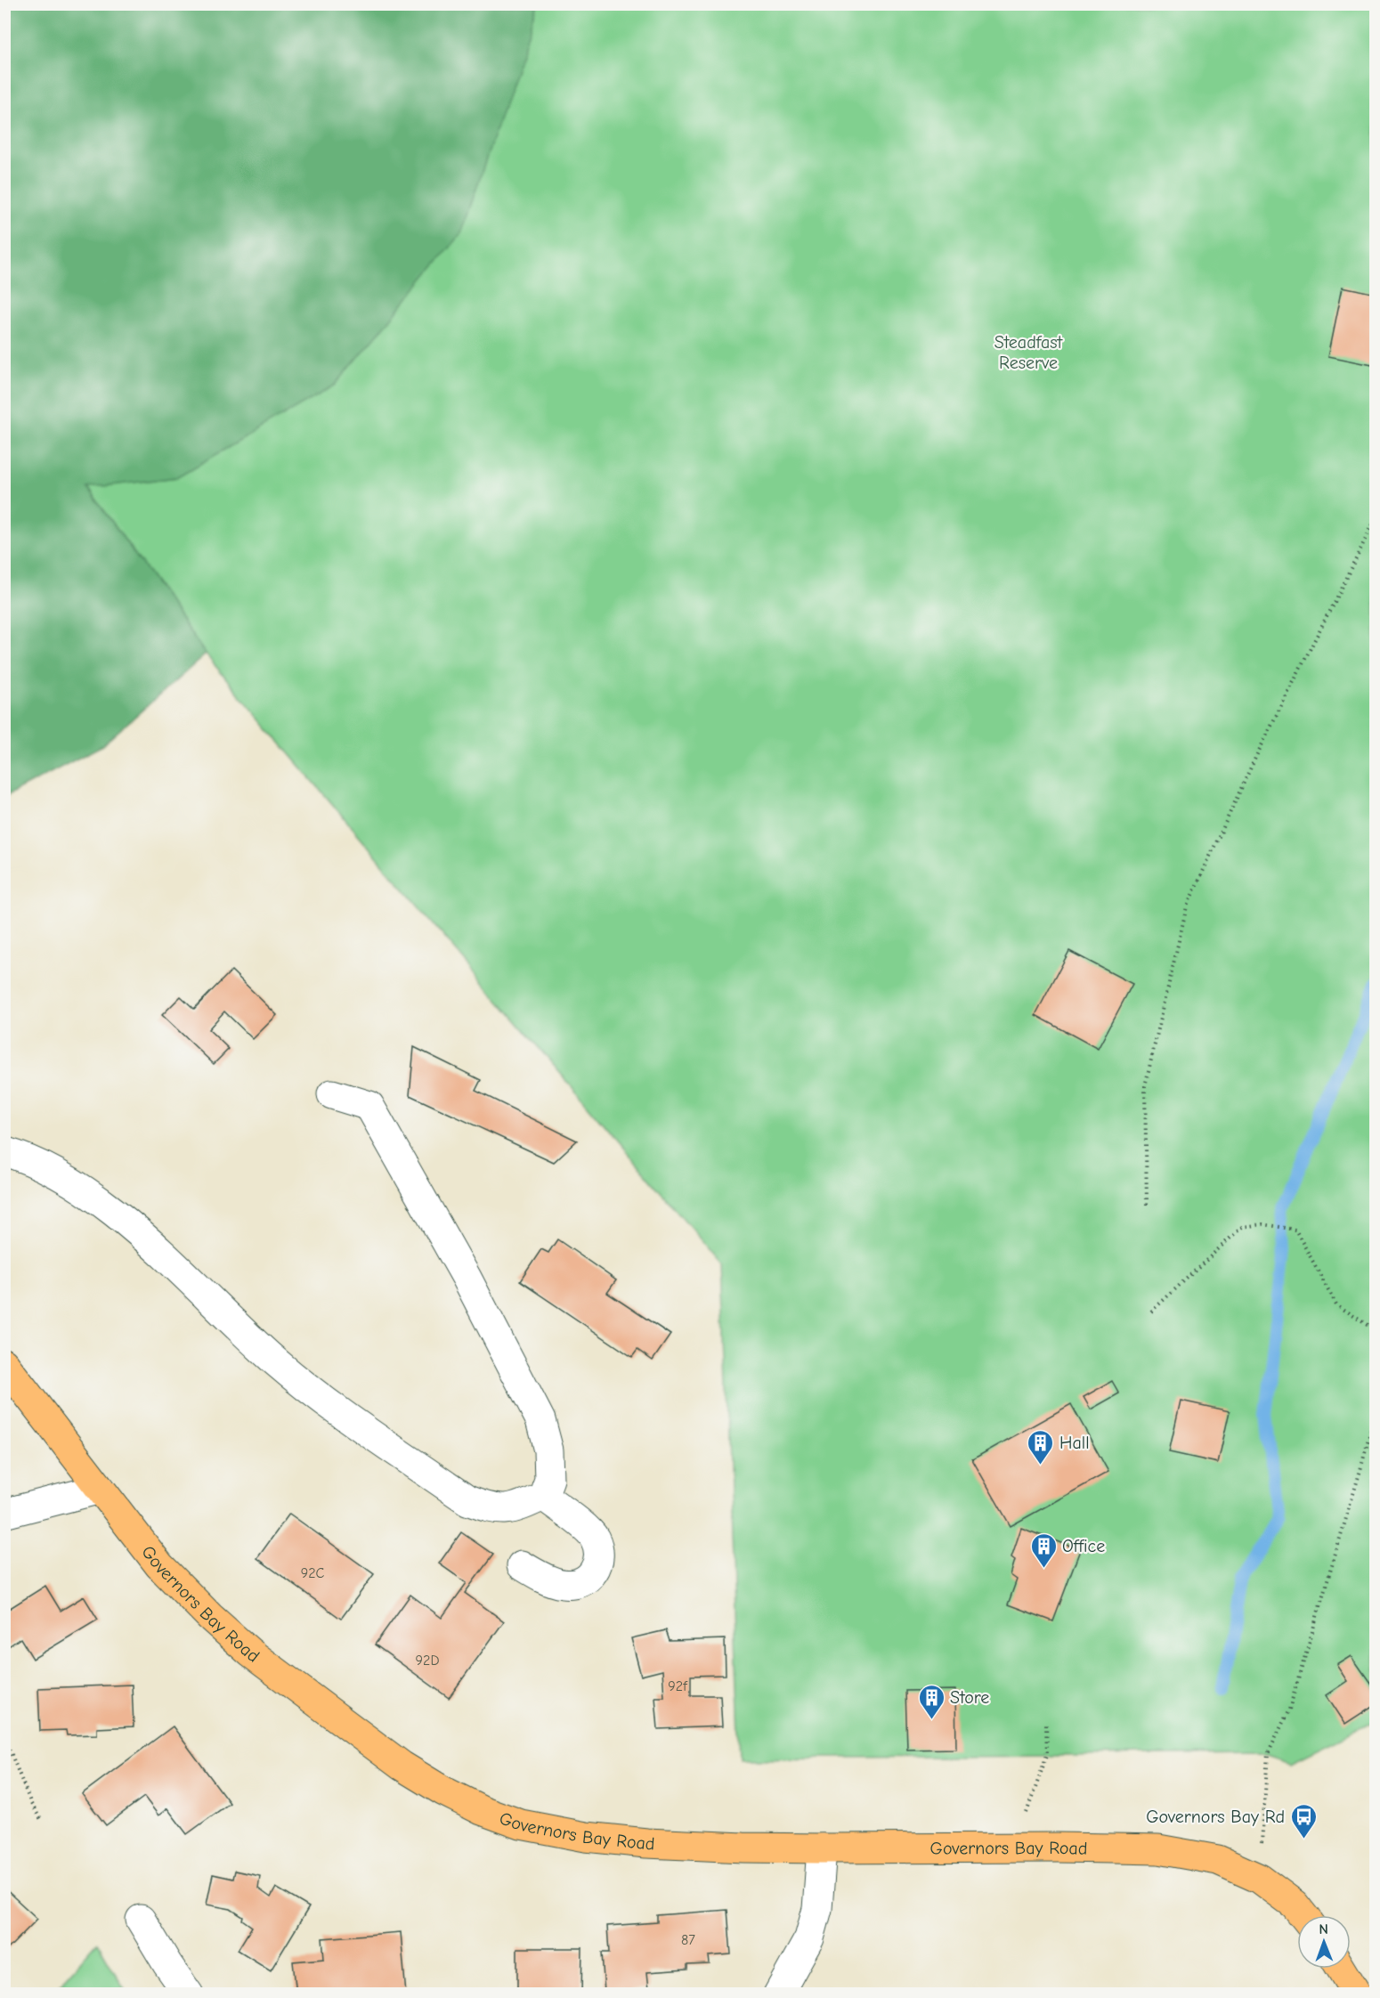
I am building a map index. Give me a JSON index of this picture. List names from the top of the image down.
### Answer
{
  "streets": {
    "main road": ["Governors Bay Road"]
  },
  "parks": ["Steadfast Reserve"],
  "places": {
    "building": ["Hall", "Office", "Store"],
    "bus stop": ["Governors Bay Rd"]
  },
  "house_numbers": [
    "92C",
    "92D",
    "92f",
    "87"
  ],
  "north": "top"
}
